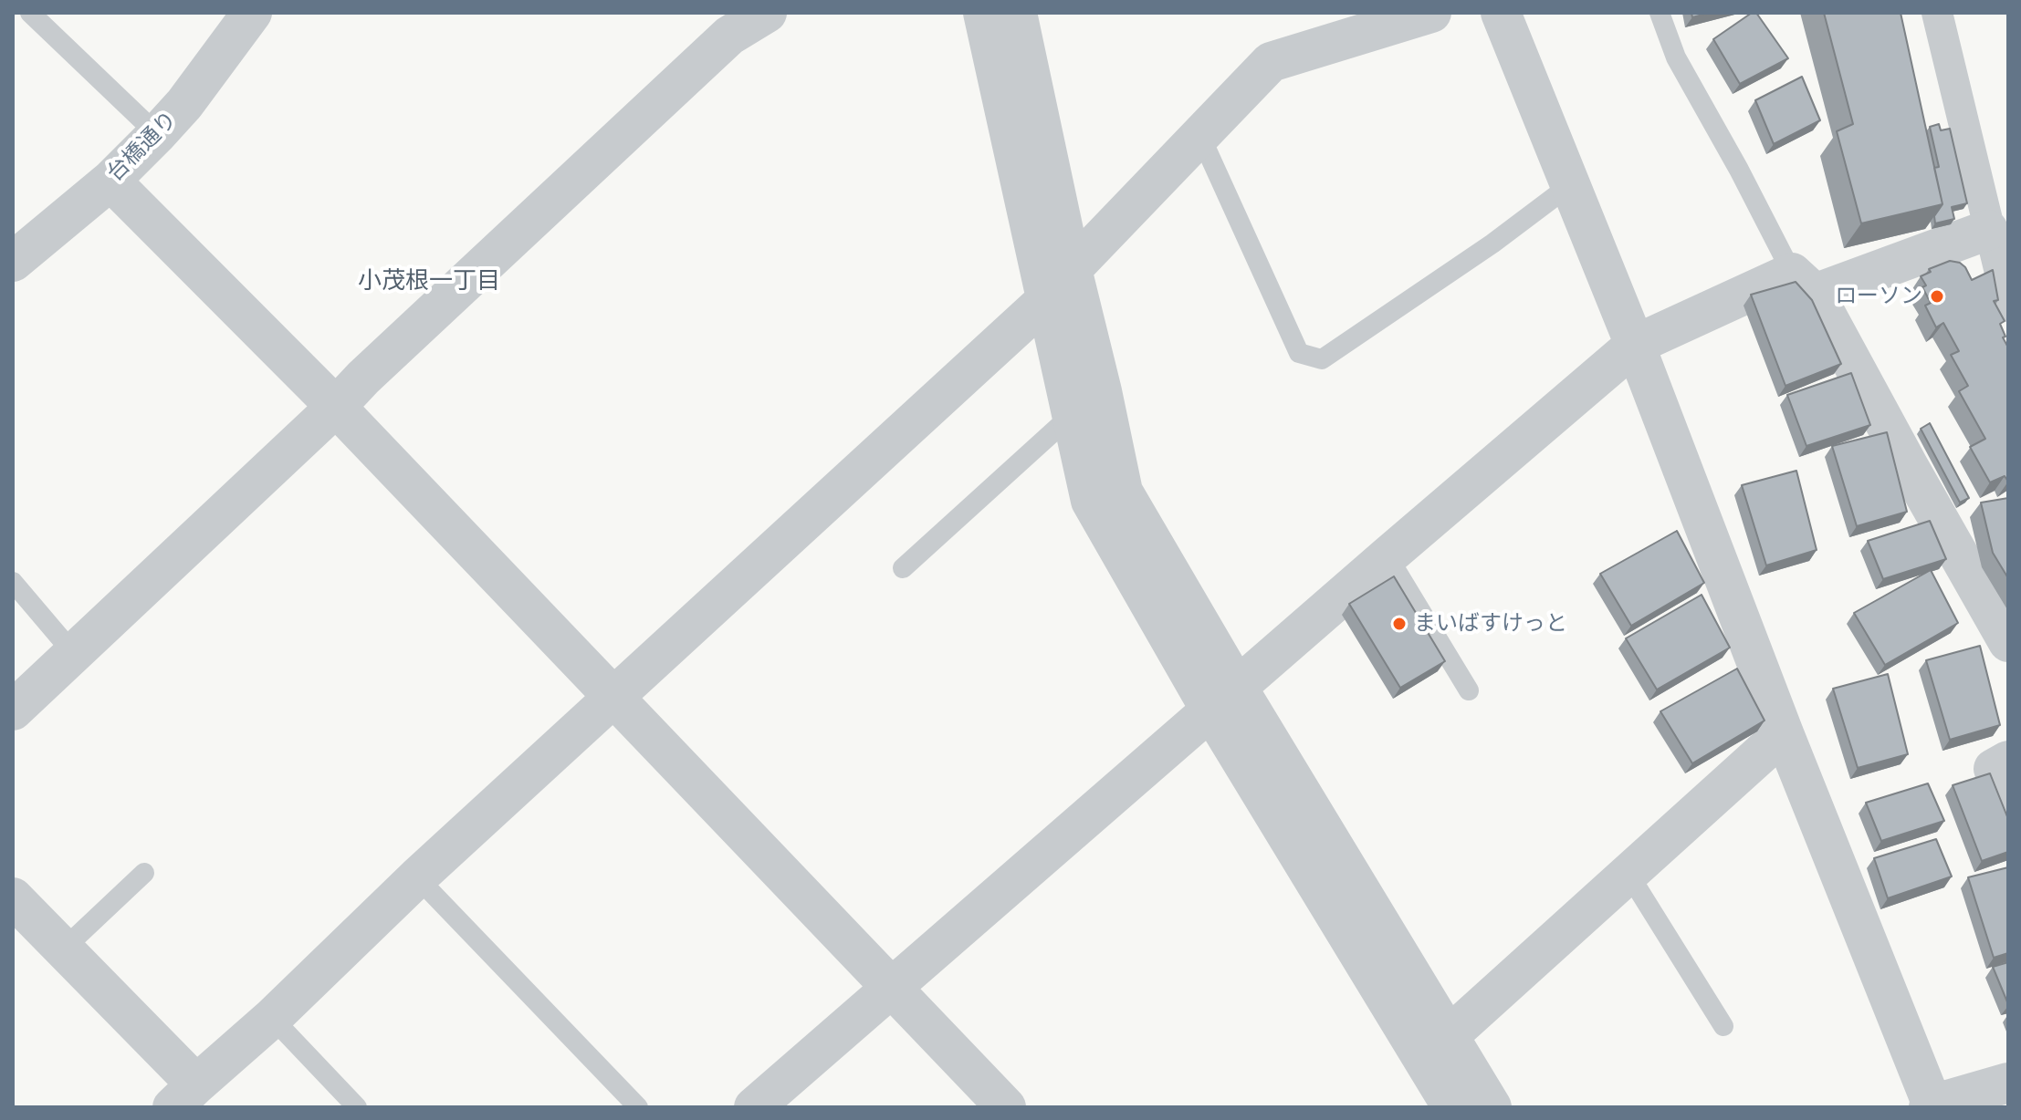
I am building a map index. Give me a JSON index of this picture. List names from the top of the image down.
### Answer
{
  "streets": {
    "street": ["台橋通り"]
  },
  "districts": ["小茂根一丁目"],
  "places": ["ローソン", "まいばすけっと"]
}
